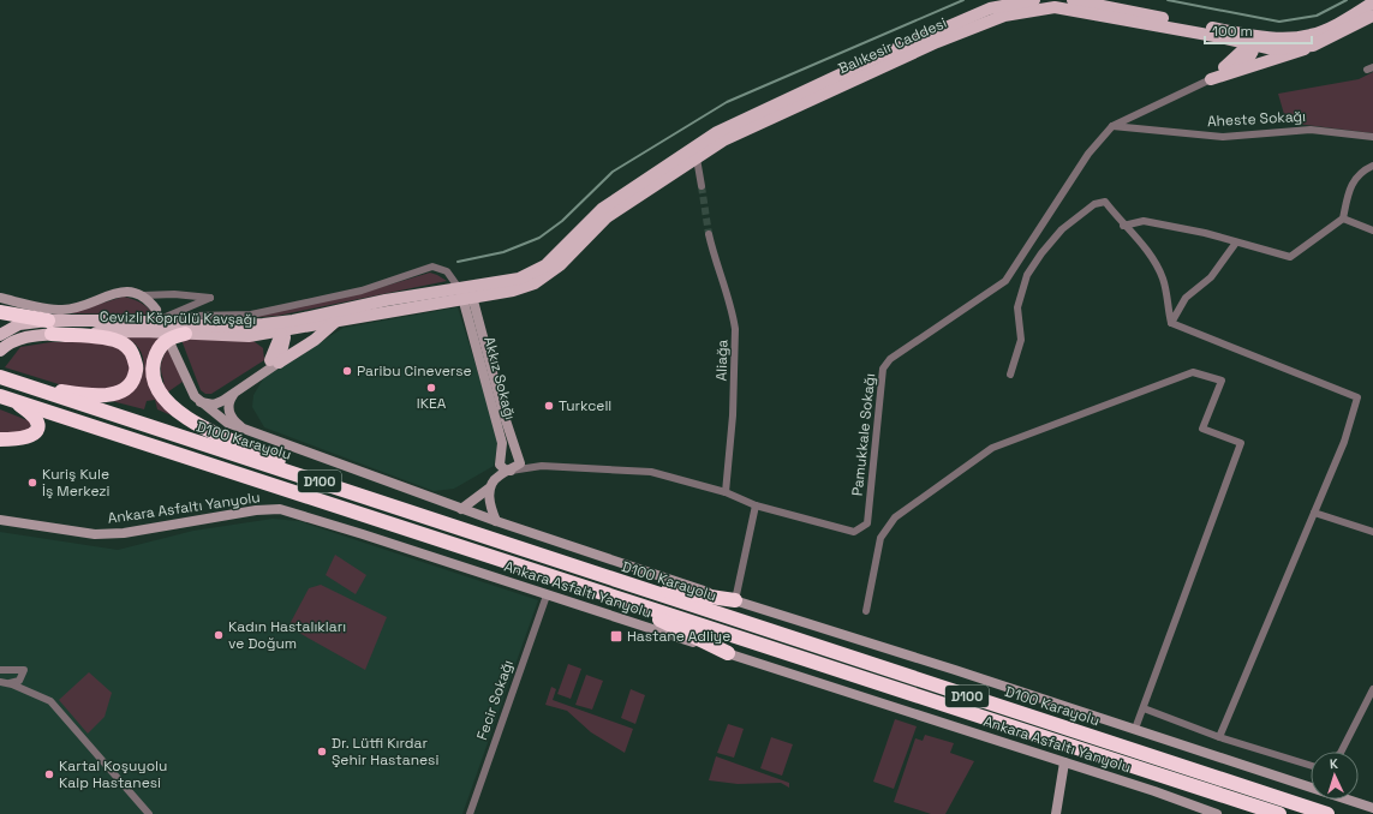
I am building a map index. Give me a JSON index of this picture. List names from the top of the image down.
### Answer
{
  "streets": {
    "highway": ["D100 Karayolu", "D100"],
    "main road": [
      "Balıkesir Caddesi",
      "Cevizli Köprülü Kavşağı",
      "Akkız Sokağı",
      "Ankara Asfaltı Yanyolu"
    ],
    "street": [
      "Aheste Sokağı",
      "Aliağa",
      "Pamukkale Sokağı",
      "Fecir Sokağı"
    ]
  },
  "crossings": [
    ["Balıkesir Caddesi", "Cevizli Köprülü Kavşağı"],
    ["Balıkesir Caddesi", "Akkız Sokağı"],
    ["Aheste Sokağı", "Pamukkale Sokağı"],
    ["Cevizli Köprülü Kavşağı", "Akkız Sokağı"],
    ["Aliağa", "Pamukkale Sokağı"],
    ["Akkız Sokağı", "Pamukkale Sokağı"],
    ["Ankara Asfaltı Yanyolu", "Fecir Sokağı"]
  ],
  "places": {
    "other": [
      "Paribu Cineverse",
      "IKEA",
      "Turkcell",
      "Kuriş Kule İş Merkezi",
      "Kadın Hastalıkları ve Doğum",
      "Dr. Lütfi Kırdar Şehir Hastanesi",
      "Kartal Koşuyolu Kalp Hastanesi"
    ],
    "transit": ["Hastane Adliye"]
  },
  "scale_bar": "100 m",
  "north": "top"
}
